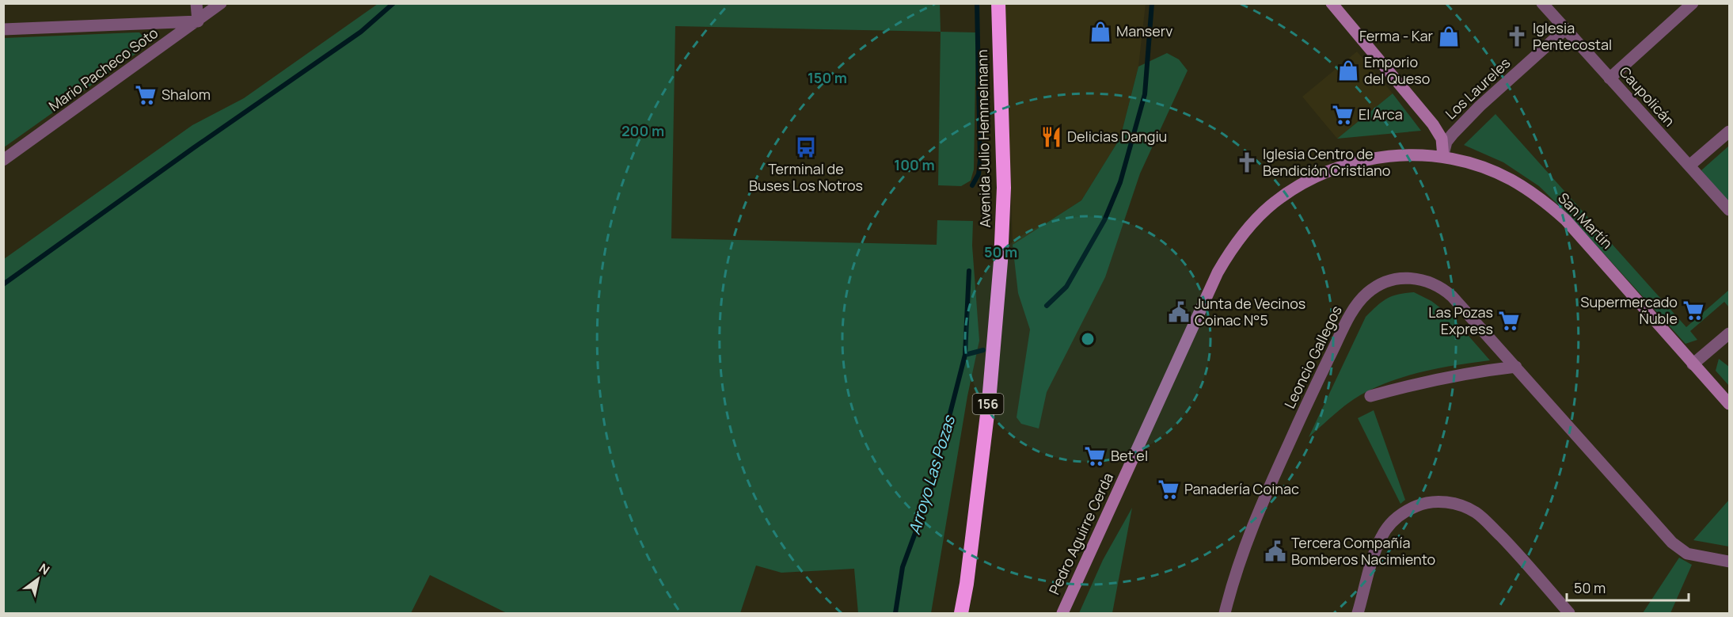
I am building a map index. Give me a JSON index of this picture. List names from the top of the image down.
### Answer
{
  "streets": {
    "highway": ["Avenida Julio Hemmelmann", "156"],
    "street": [
      "Mario Pacheco Soto",
      "Los Laureles",
      "Caupolicán",
      "San Martín",
      "Leoncio Gallegos",
      "Pedro Aguirre Cerda"
    ]
  },
  "crossings": [
    ["Los Laureles", "Caupolicán"],
    ["Los Laureles", "San Martín"],
    ["Los Laureles", "Pedro Aguirre Cerda"],
    ["San Martín", "Pedro Aguirre Cerda"]
  ],
  "water": ["Arroyo Las Pozas"],
  "places": {
    "shop": ["Manserv", "Ferma - Kar", "Emporio del Queso"],
    "church": ["Iglesia Pentecostal", "Iglesia Centro de Bendición Cristiano"],
    "supermarket": [
      "Shalom",
      "El Arca",
      "Supermercado Ñuble",
      "Las Pozas Express",
      "Bet el",
      "Panadería Coinac"
    ],
    "restaurant": ["Delicias Dangiu"],
    "bus stop": ["Terminal de Buses Los Notros"],
    "public building": ["Junta de Vecinos Coinac N°5", "Tercera Compañía Bomberos Nacimiento"]
  },
  "scale_bar": "50 m",
  "north": "top right",
  "rings": [
    "150 m",
    "200 m",
    "100 m",
    "50 m"
  ]
}
